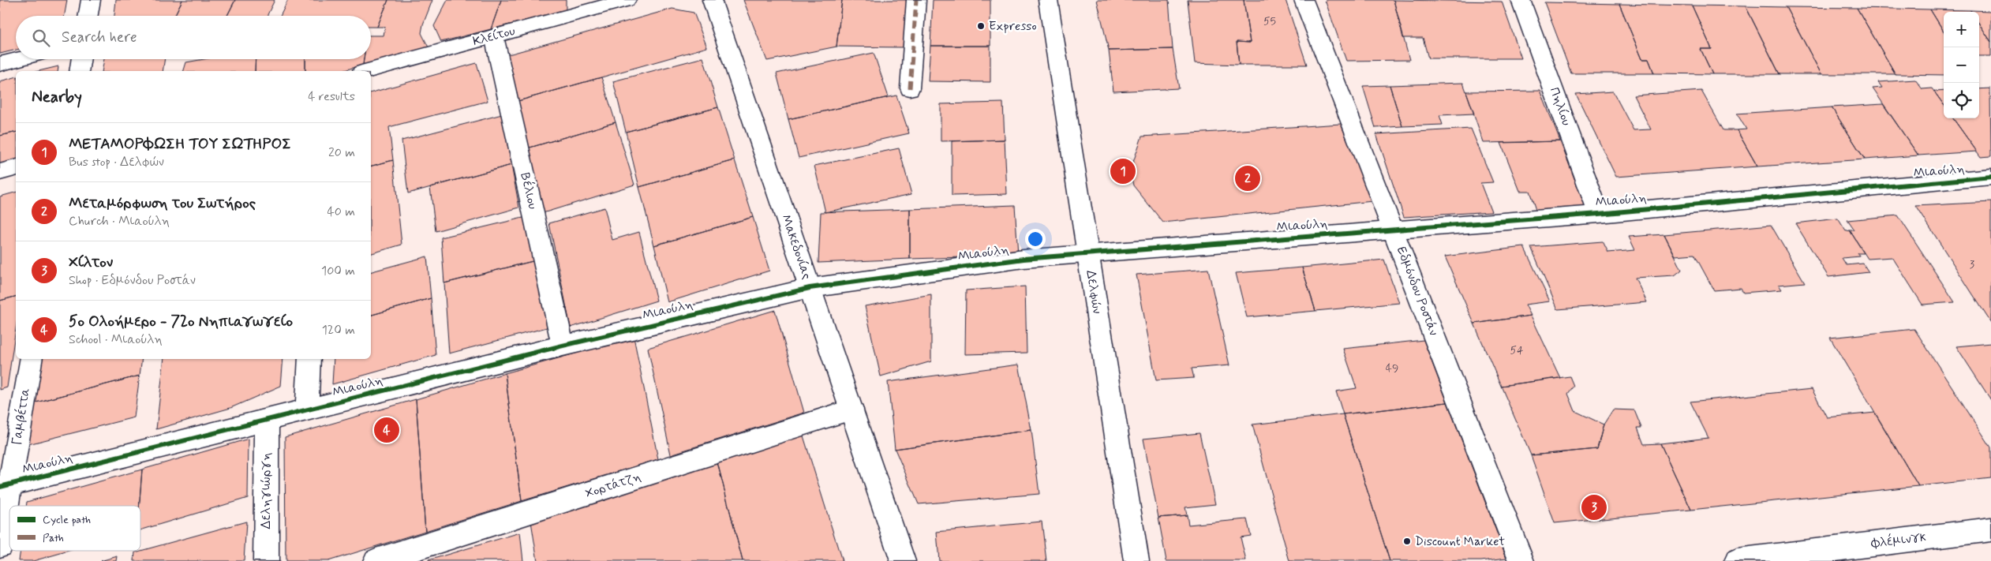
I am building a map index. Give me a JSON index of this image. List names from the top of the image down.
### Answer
{
  "streets": {
    "street": [
      "Κλείτου",
      "Πηλίου",
      "Μιαούλη",
      "Βέλιου",
      "Μακεδονίας",
      "Εδμόνδου Ροστάν",
      "Δελφών",
      "Γαμβέττα",
      "Χορτάτζη",
      "Δεληγιώργη",
      "Φλέμινγκ"
    ]
  },
  "crossings": [
    ["Κλείτου", "Βέλιου"],
    ["Πηλίου", "Μιαούλη"],
    ["Μιαούλη", "Βέλιου"],
    ["Μιαούλη", "Μακεδονίας"],
    ["Μιαούλη", "Εδμόνδου Ροστάν"],
    ["Μιαούλη", "Δελφών"],
    ["Μιαούλη", "Γαμβέττα"],
    ["Μιαούλη", "Δεληγιώργη"],
    ["Μακεδονίας", "Χορτάτζη"]
  ],
  "places": ["Expresso", "Discount Market"],
  "house_numbers": [
    "55",
    "3",
    "54",
    "49"
  ],
  "legend": ["Cycle path", "Path"],
  "page": {
    "map_buttons": ["+", "−"],
    "search": "Search here",
    "heading": ["Nearby", "4 results"],
    "list": [
      {
        "mark": "1",
        "name": "ΜΕΤΑΜΟΡΦΩΣΗ ΤΟΥ ΣΩΤΗΡΟΣ",
        "note": "Bus stop · Δελφών",
        "value": "20 m"
      },
      {
        "mark": "2",
        "name": "Μεταμόρφωση του Σωτήρος",
        "note": "Church · Μιαούλη",
        "value": "40 m"
      },
      {
        "mark": "3",
        "name": "Χίλτον",
        "note": "Shop · Εδμόνδου Ροστάν",
        "value": "100 m"
      },
      {
        "mark": "4",
        "name": "5ο Ολοήμερο - 72ο Νηπιαγωγείο",
        "note": "School · Μιαούλη",
        "value": "120 m"
      }
    ],
    "pins": [
      "1",
      "2",
      "4",
      "3"
    ]
  }
}
